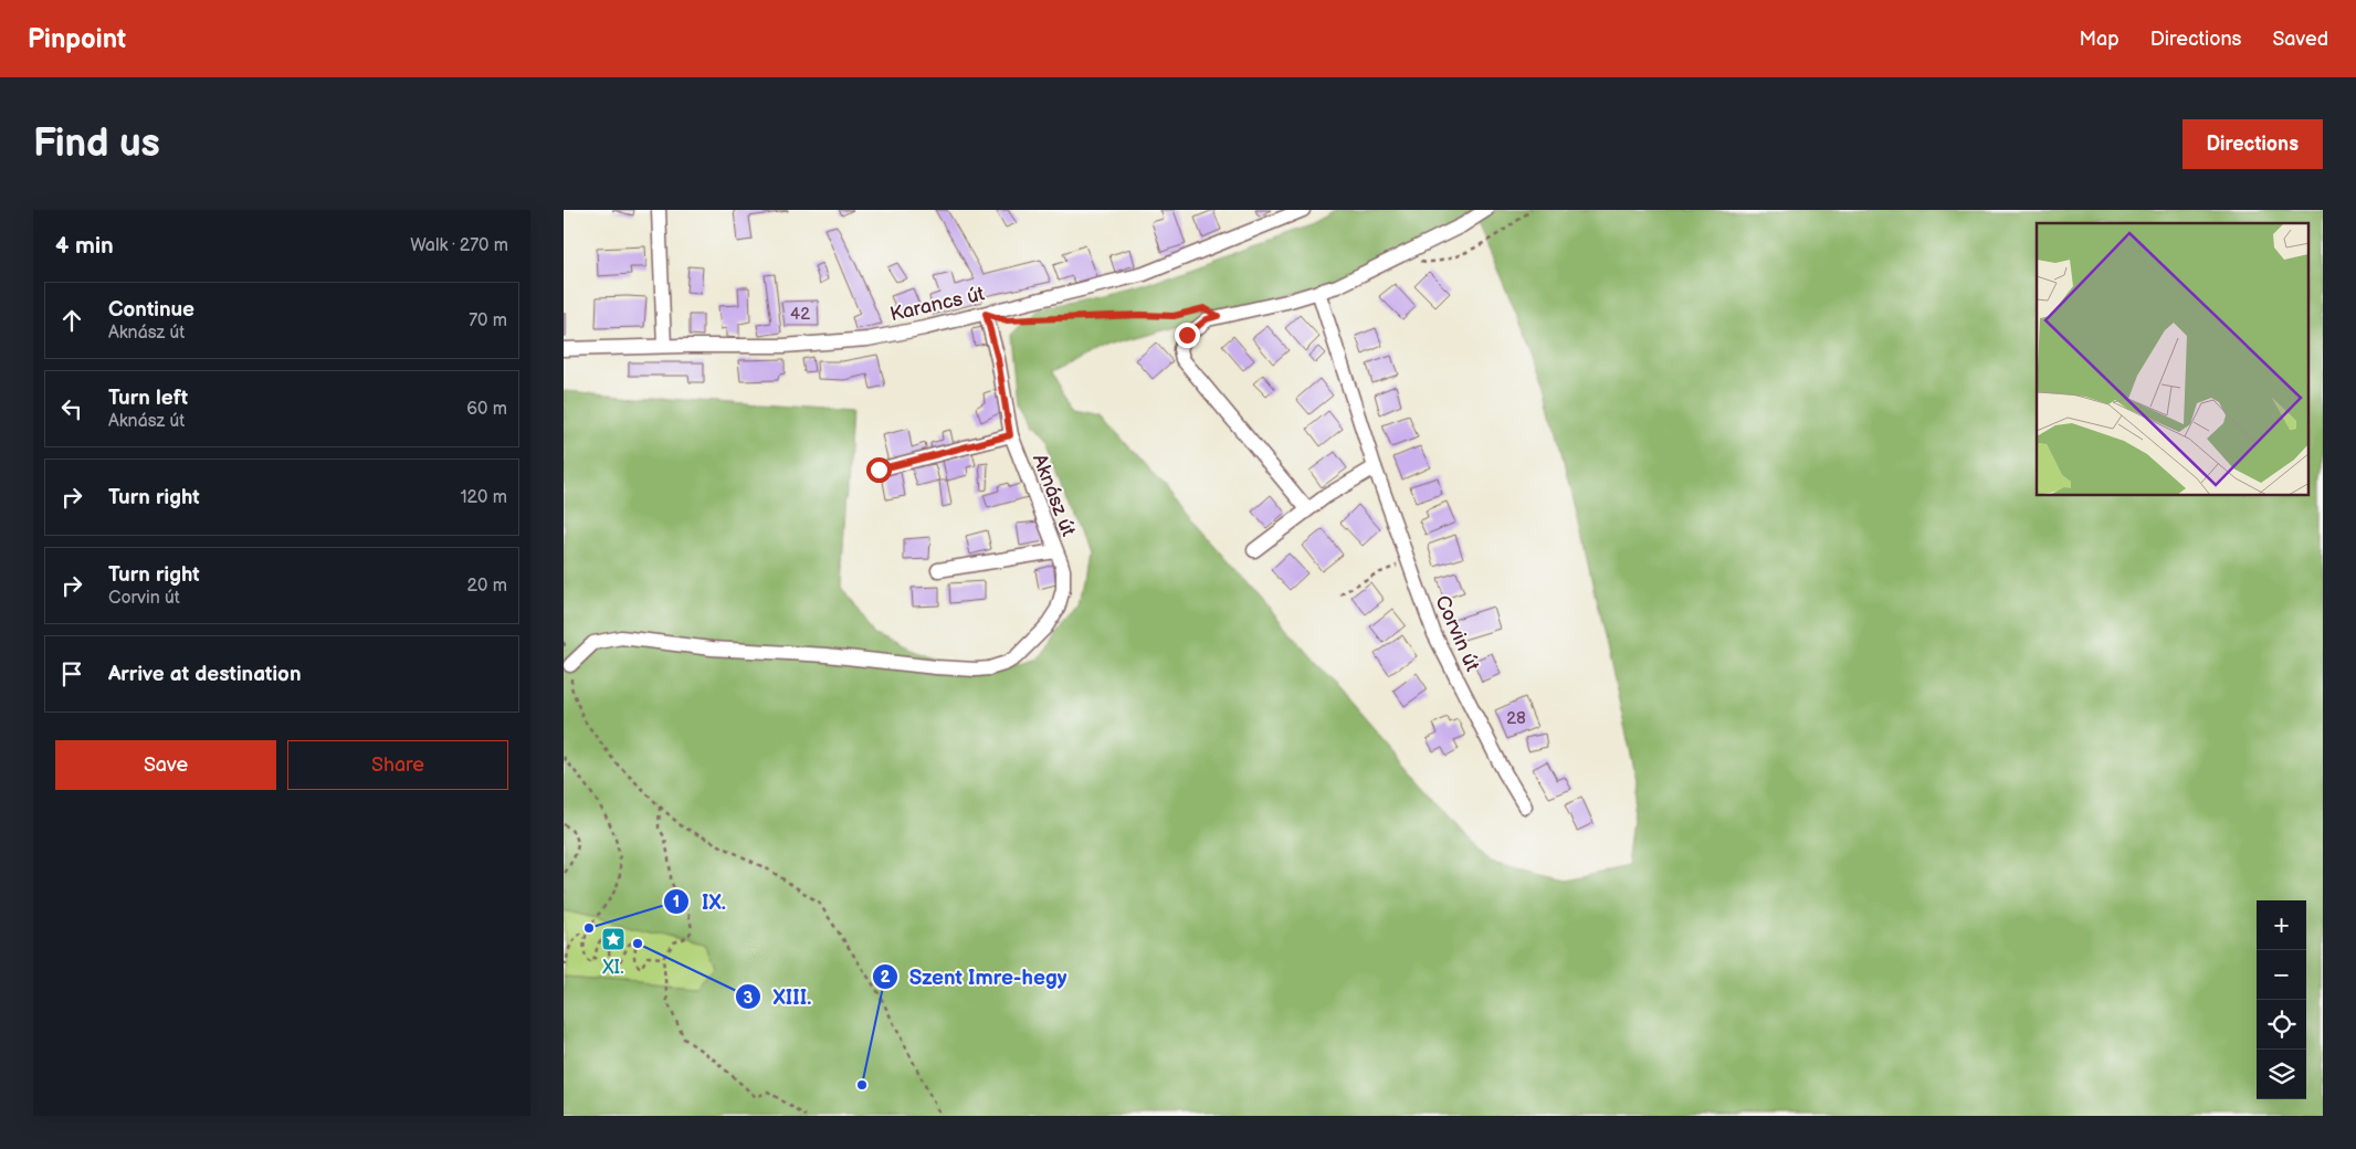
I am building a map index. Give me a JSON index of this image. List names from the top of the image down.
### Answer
{
  "streets": {
    "street": ["Karancs út", "Aknász út", "Corvin út"]
  },
  "crossings": [
    ["Karancs út", "Aknász út"]
  ],
  "places": {
    "other": ["IX.", "XIII.", "Szent Imre-hegy"],
    "place": ["XI."]
  },
  "house_numbers": ["42", "28"],
  "page": {
    "header": "Pinpoint",
    "nav": ["Map", "Directions", "Saved"],
    "buttons": [
      "Directions",
      ["Save", "Share"]
    ],
    "title": "Find us",
    "heading": ["4 min", "Walk · 270 m"],
    "list": [
      ["Continue", "Aknász út", "70 m"],
      ["Turn left", "Aknász út", "60 m"],
      ["Turn right", "120 m"],
      ["Turn right", "Corvin út", "20 m"],
      "Arrive at destination"
    ],
    "map_buttons": ["+", "−"]
  }
}
